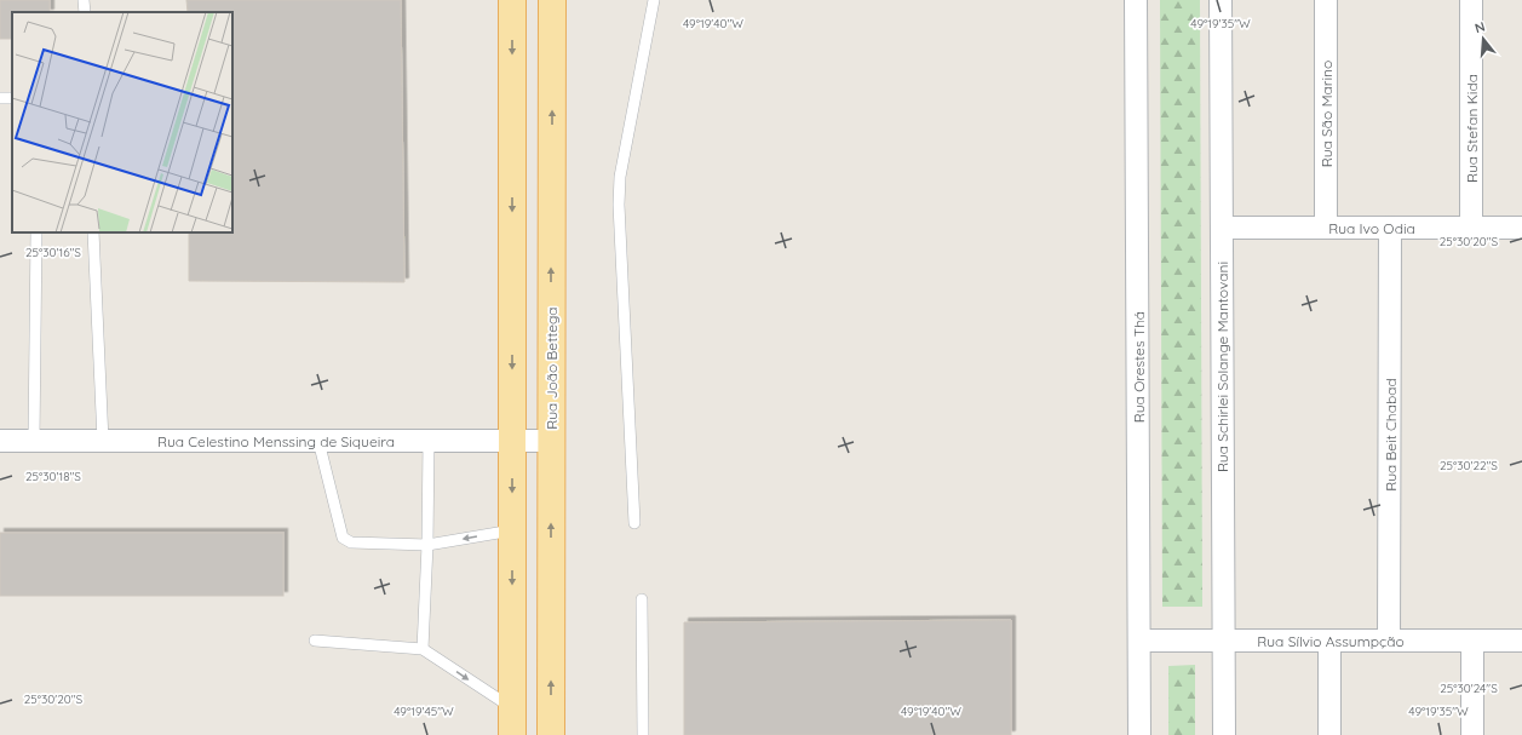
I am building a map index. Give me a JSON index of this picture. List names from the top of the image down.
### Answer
{
  "streets": {
    "main road": ["Rua João Bettega"],
    "street": [
      "Rua São Marino",
      "Rua Stefan Kida",
      "Rua Ivo Odia",
      "Rua Orestes Thá",
      "Rua Schirlei Solange Mantovani",
      "Rua Beit Chabad",
      "Rua Celestino Menssing de Siqueira",
      "Rua Sílvio Assumpção"
    ]
  },
  "crossings": [
    ["Rua São Marino", "Rua Ivo Odia"],
    ["Rua Stefan Kida", "Rua Ivo Odia"],
    ["Rua Ivo Odia", "Rua Schirlei Solange Mantovani"],
    ["Rua Ivo Odia", "Rua Beit Chabad"],
    ["Rua Orestes Thá", "Rua Sílvio Assumpção"],
    ["Rua Schirlei Solange Mantovani", "Rua Sílvio Assumpção"],
    ["Rua João Bettega", "Rua Celestino Menssing de Siqueira"],
    ["Rua Beit Chabad", "Rua Sílvio Assumpção"]
  ],
  "north": "top",
  "coordinates": [
    "49°19'40\"W",
    "49°19'35\"W",
    "25°30'20\"S",
    "25°30'16\"S",
    "25°30'22\"S",
    "25°30'18\"S",
    "25°30'24\"S",
    "49°19'45\"W"
  ]
}
